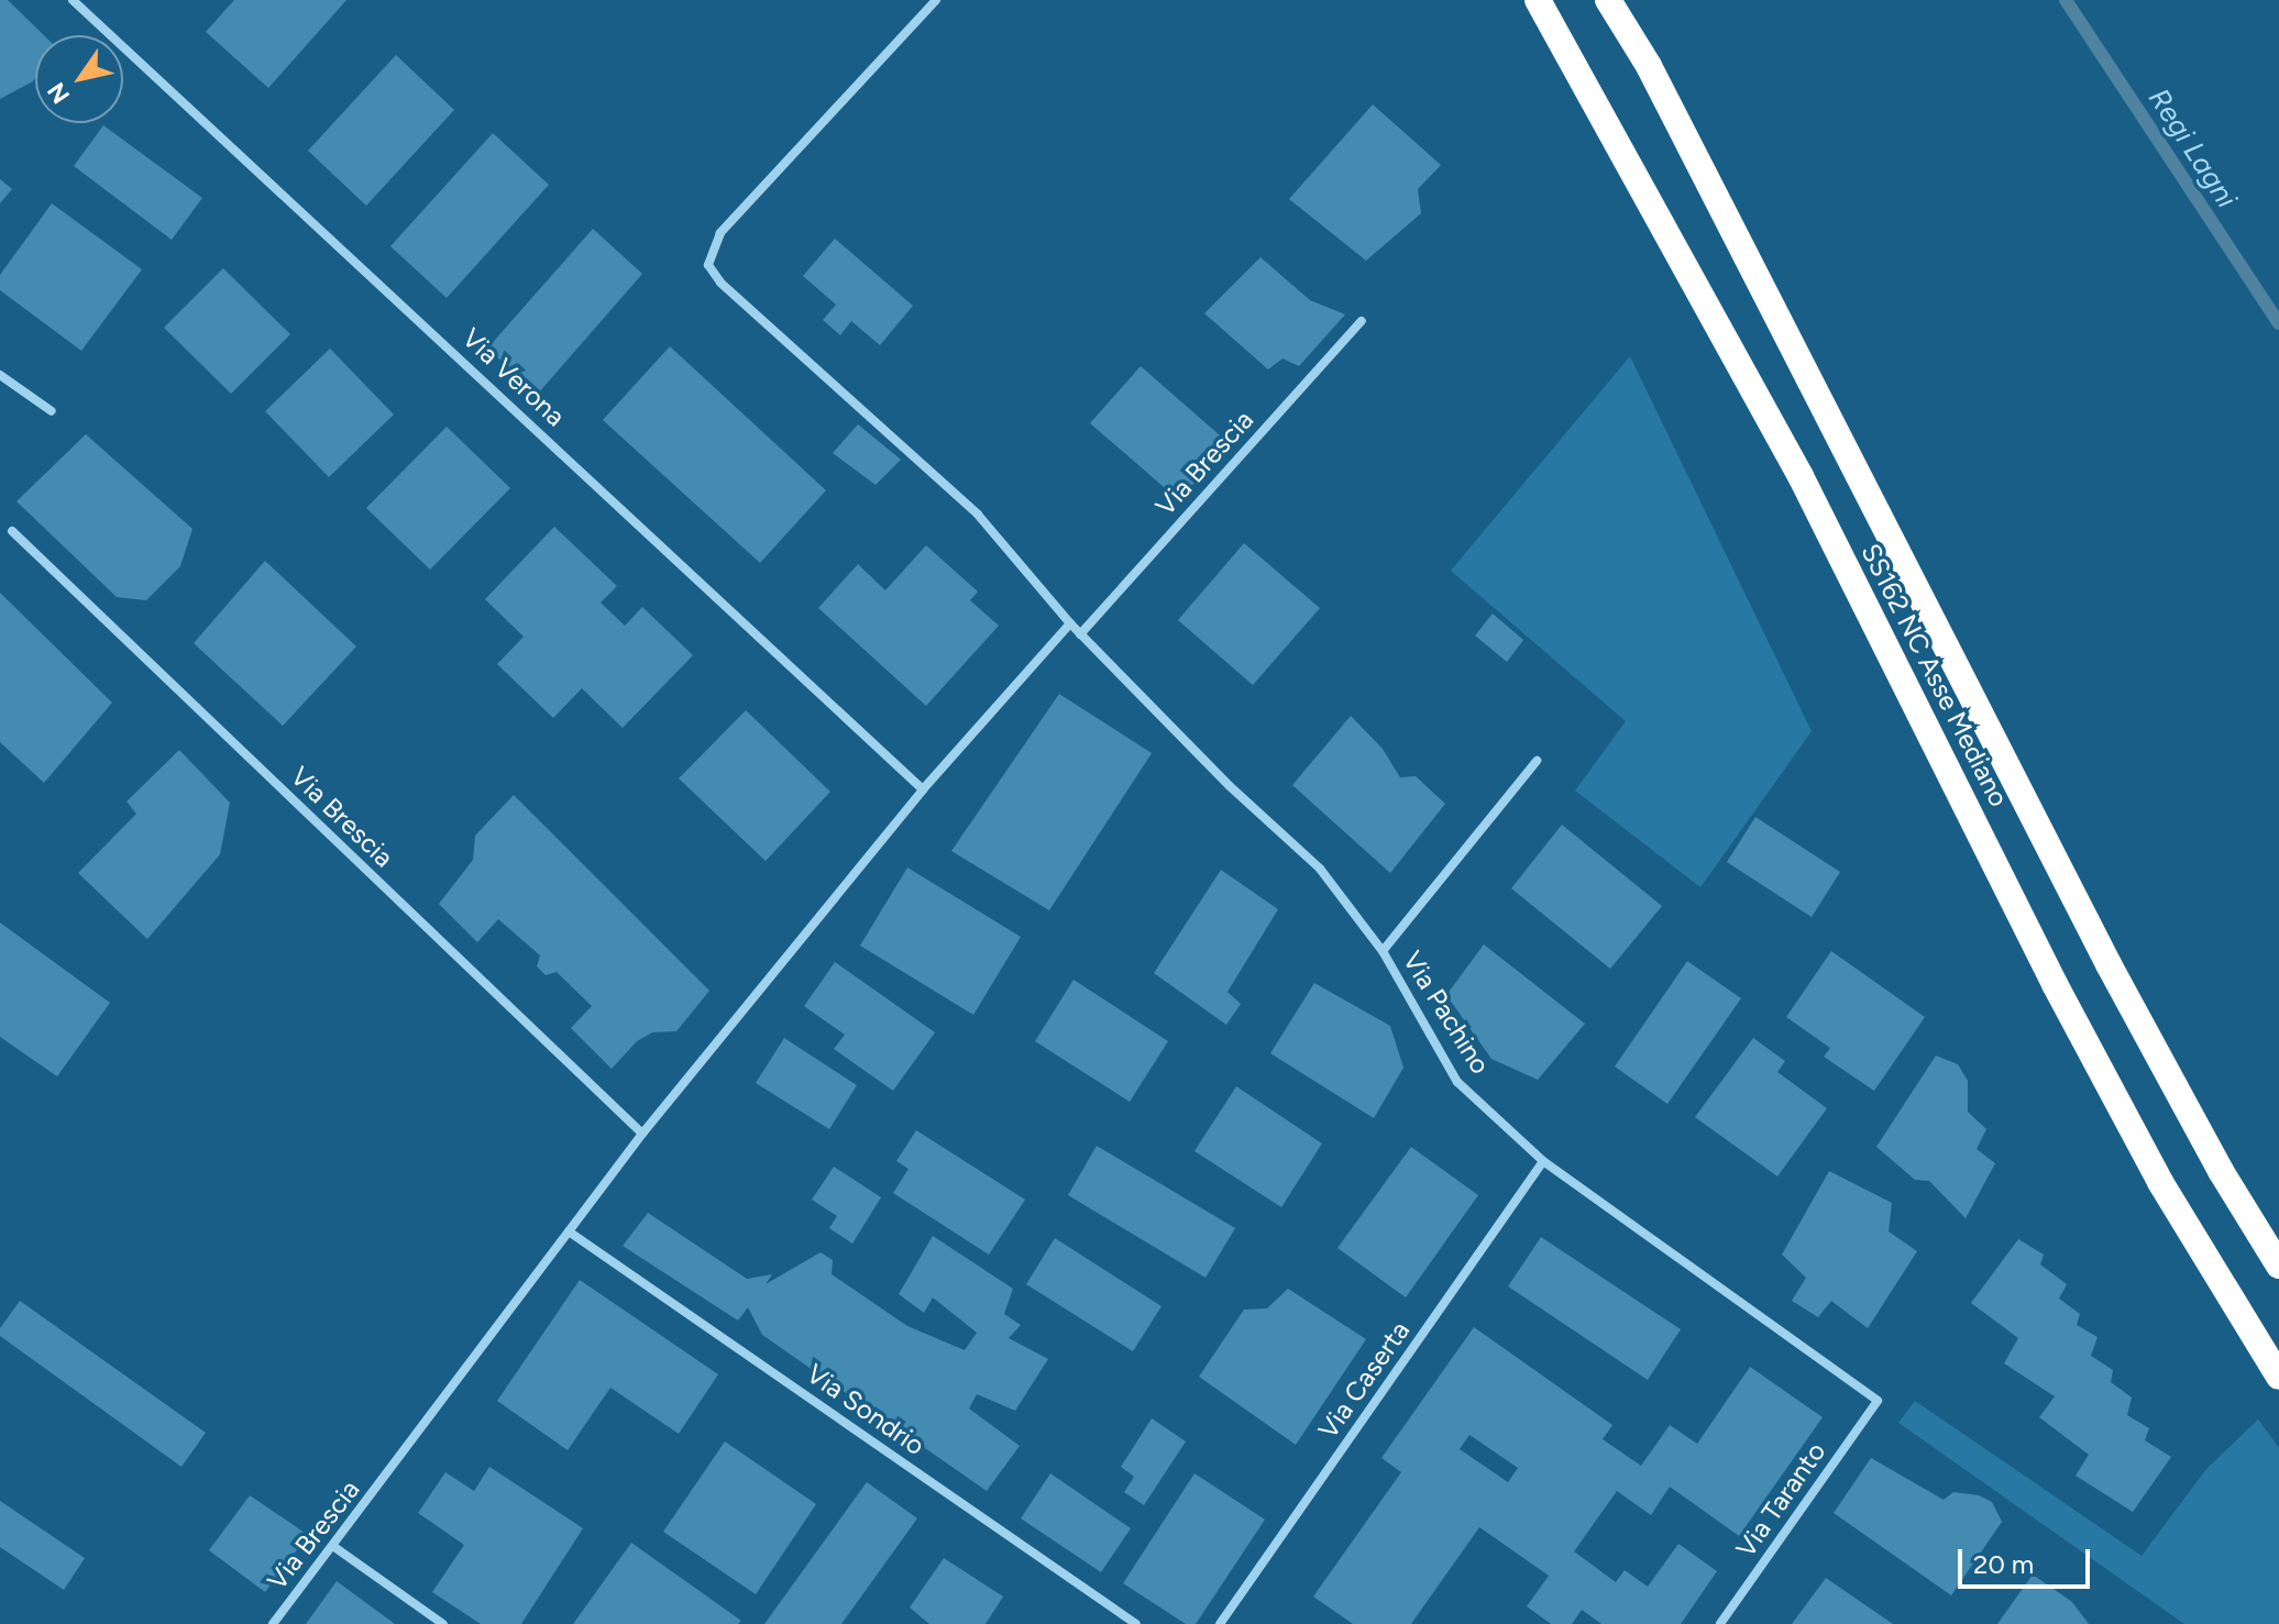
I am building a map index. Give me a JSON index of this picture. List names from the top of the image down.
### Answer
{
  "streets": {
    "highway": ["SS162 NC Asse Mediano"],
    "street": [
      "Via Verona",
      "Via Brescia",
      "Via Pachino",
      "Via Caserta",
      "Via Sondrio",
      "Via Taranto"
    ]
  },
  "crossings": [
    ["Via Verona", "Via Brescia"],
    ["Via Brescia", "Via Pachino"],
    ["Via Brescia", "Via Sondrio"],
    ["Via Pachino", "Via Caserta"],
    ["Via Pachino", "Via Taranto"]
  ],
  "water": ["Regi Lagni"],
  "scale_bar": "20 m",
  "north": "bottom left"
}
